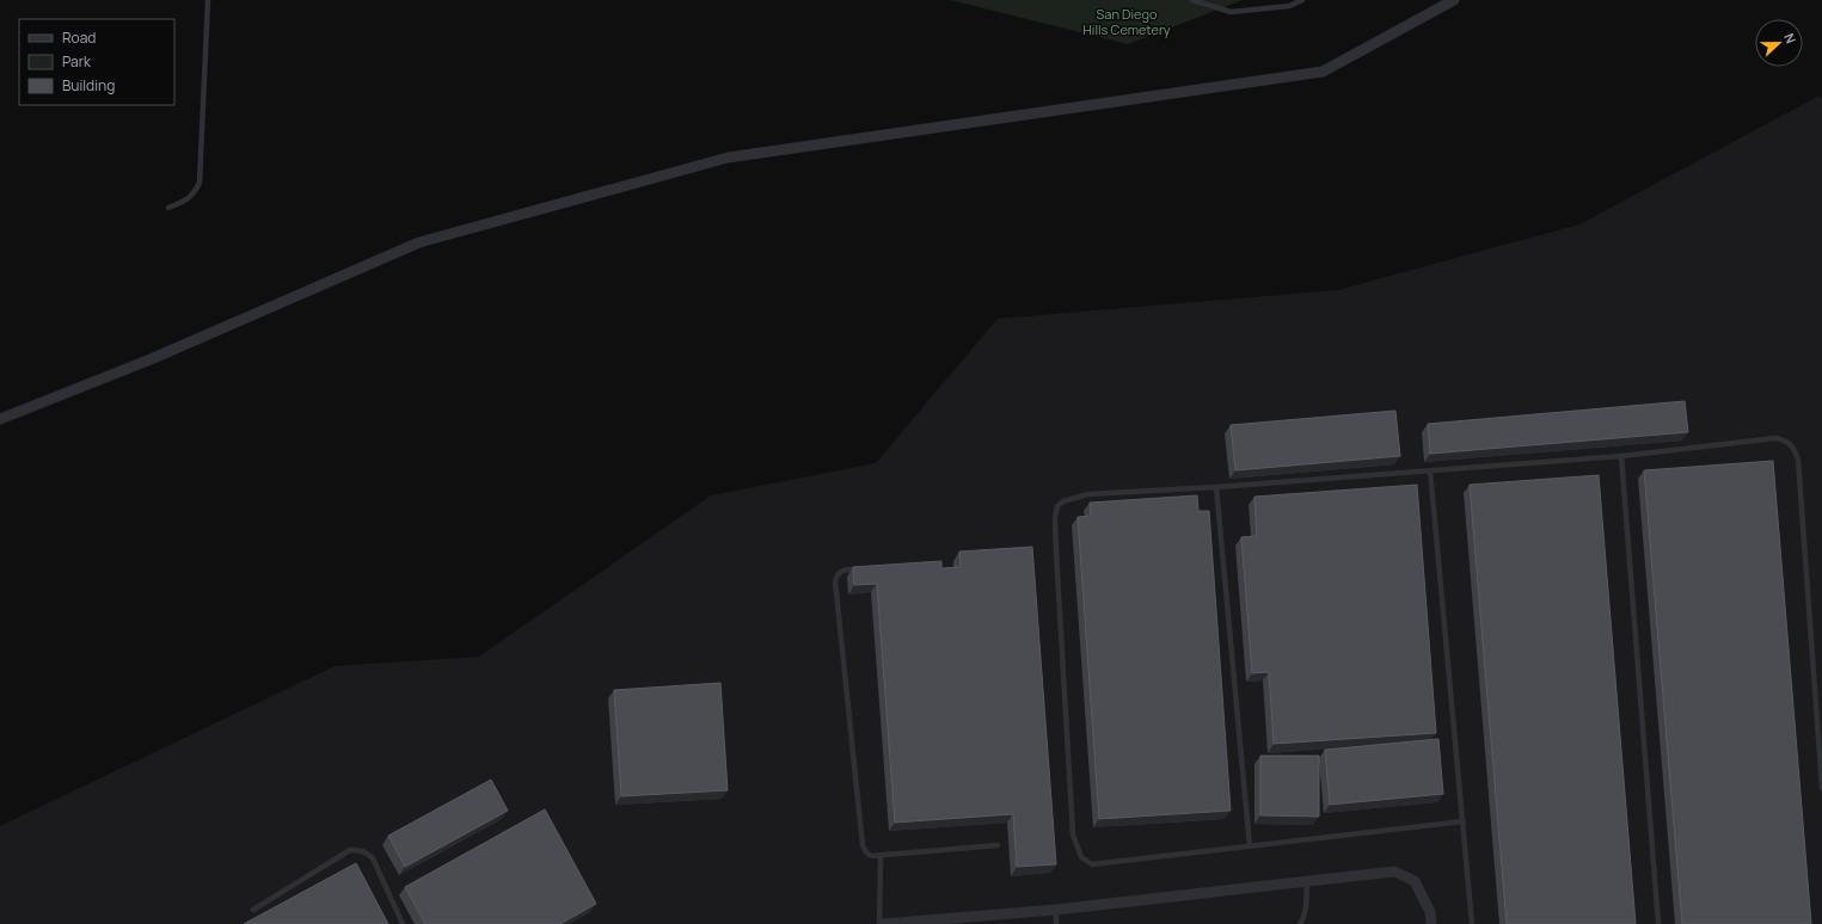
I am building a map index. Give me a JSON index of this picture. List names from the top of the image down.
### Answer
{
  "parks": ["San Diego Hills Cemetery"],
  "legend": ["Road", "Park", "Building"],
  "north": "right"
}
